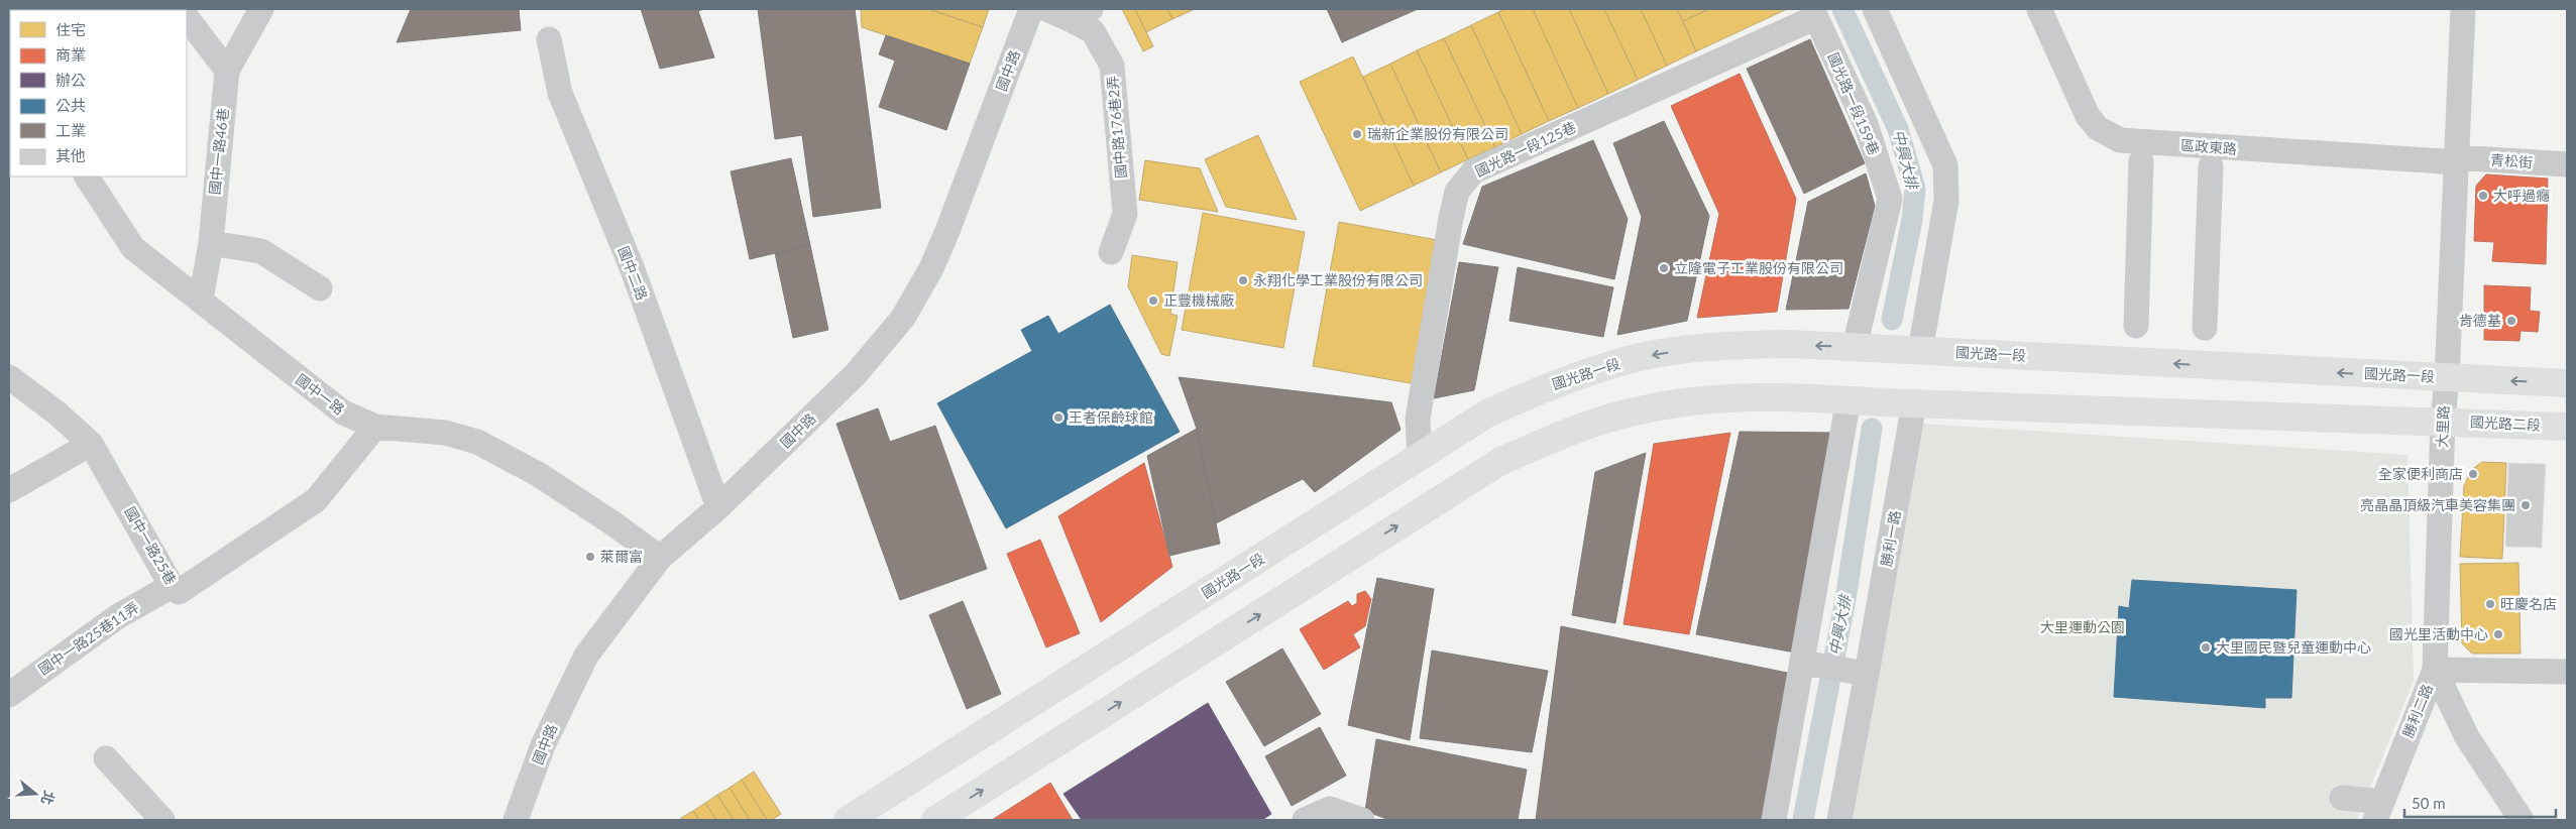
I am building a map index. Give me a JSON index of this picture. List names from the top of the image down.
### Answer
{
  "streets": {
    "main road": ["國光路一段", "國光路二段"],
    "street": [
      "國中路",
      "國光路一段159巷",
      "國中路176巷2弄",
      "區政東路",
      "國光路一段125巷",
      "國中一路46巷",
      "青松街",
      "國中二路",
      "國中一路",
      "大里路",
      "勝利一路",
      "國中一路25巷",
      "國中一路25巷11弄",
      "勝利二路"
    ]
  },
  "crossings": [
    ["國中路", "國中二路"],
    ["國中路", "國中一路"],
    ["國光路一段159巷", "國光路一段125巷"],
    ["國光路一段159巷", "國光路一段"],
    ["區政東路", "青松街"],
    ["區政東路", "大里路"],
    ["國光路一段125巷", "國光路一段"],
    ["國中一路46巷", "國中一路"],
    ["青松街", "大里路"],
    ["國光路一段", "大里路"],
    ["國中一路", "國中一路25巷"],
    ["國光路二段", "大里路"],
    ["大里路", "勝利二路"],
    ["國中一路25巷", "國中一路25巷11弄"]
  ],
  "water": ["中興大排"],
  "parks": ["大里運動公園"],
  "places": [
    "瑞新企業股份有限公司",
    "大呼過癮",
    "立隆電子工業股份有限公司",
    "永翔化學工業股份有限公司",
    "正豐機械廠",
    "肯德基",
    "王者保齡球館",
    "全家便利商店",
    "亮晶晶頂級汽車美容集團",
    "萊爾富",
    "旺慶名店",
    "國光里活動中心",
    "大里國民暨兒童運動中心"
  ],
  "legend": [
    "住宅",
    "商業",
    "辦公",
    "公共",
    "工業",
    "其他"
  ],
  "scale_bar": "50 m",
  "north": "right"
}
